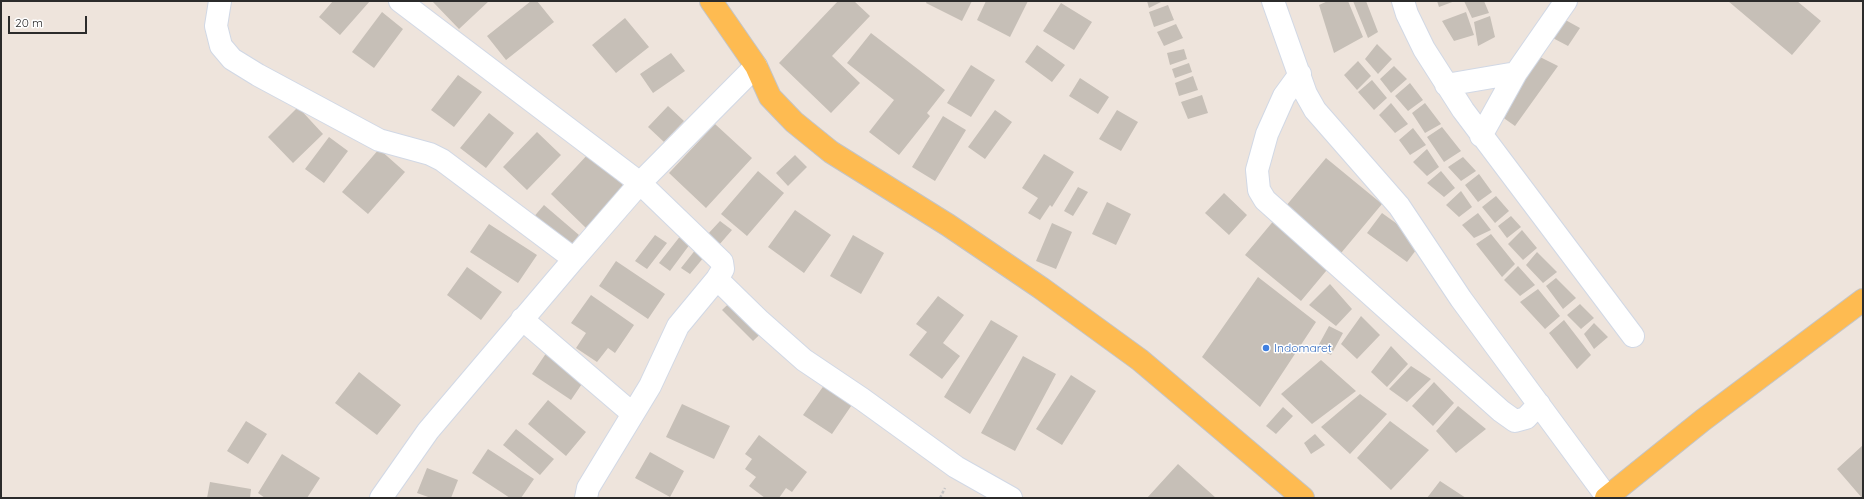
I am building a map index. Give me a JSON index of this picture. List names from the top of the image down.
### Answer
{
  "places": ["Indomaret"],
  "scale_bar": "20 m"
}
